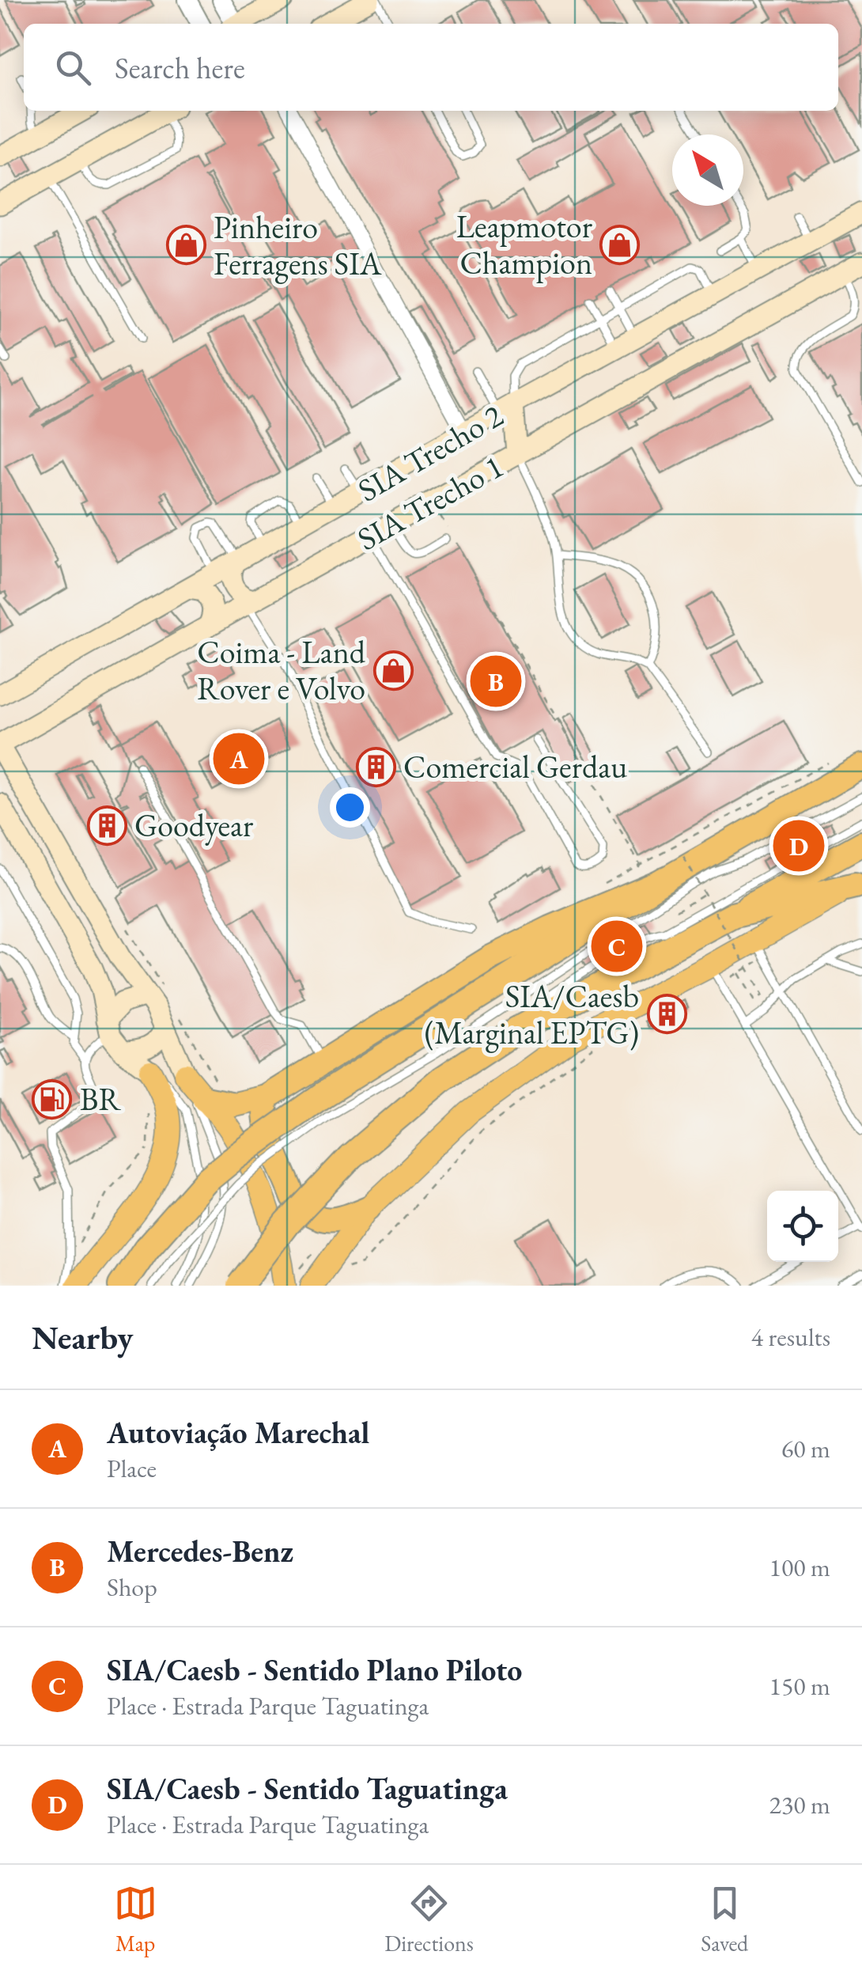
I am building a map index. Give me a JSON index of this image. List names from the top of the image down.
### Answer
{
  "streets": {
    "main road": ["SIA Trecho 2", "SIA Trecho 1"]
  },
  "places": {
    "shop": ["Leapmotor Champion", "Pinheiro Ferragens SIA", "Coima - Land Rover e Volvo"],
    "building": ["Comercial Gerdau", "Goodyear", "SIA/Caesb (Marginal EPTG)"],
    "fuel station": ["BR"]
  },
  "north": "top left",
  "page": {
    "search": "Search here",
    "pins": [
      "B",
      "A",
      "D",
      "C"
    ],
    "heading": ["Nearby", "4 results"],
    "list": [
      {
        "mark": "A",
        "name": "Autoviação Marechal",
        "note": "Place",
        "value": "60 m"
      },
      {
        "mark": "B",
        "name": "Mercedes-Benz",
        "note": "Shop",
        "value": "100 m"
      },
      {
        "mark": "C",
        "name": "SIA/Caesb - Sentido Plano Piloto",
        "note": "Place · Estrada Parque Taguatinga",
        "value": "150 m"
      },
      {
        "mark": "D",
        "name": "SIA/Caesb - Sentido Taguatinga",
        "note": "Place · Estrada Parque Taguatinga",
        "value": "230 m"
      }
    ],
    "nav": ["Map", "Directions", "Saved"]
  }
}
